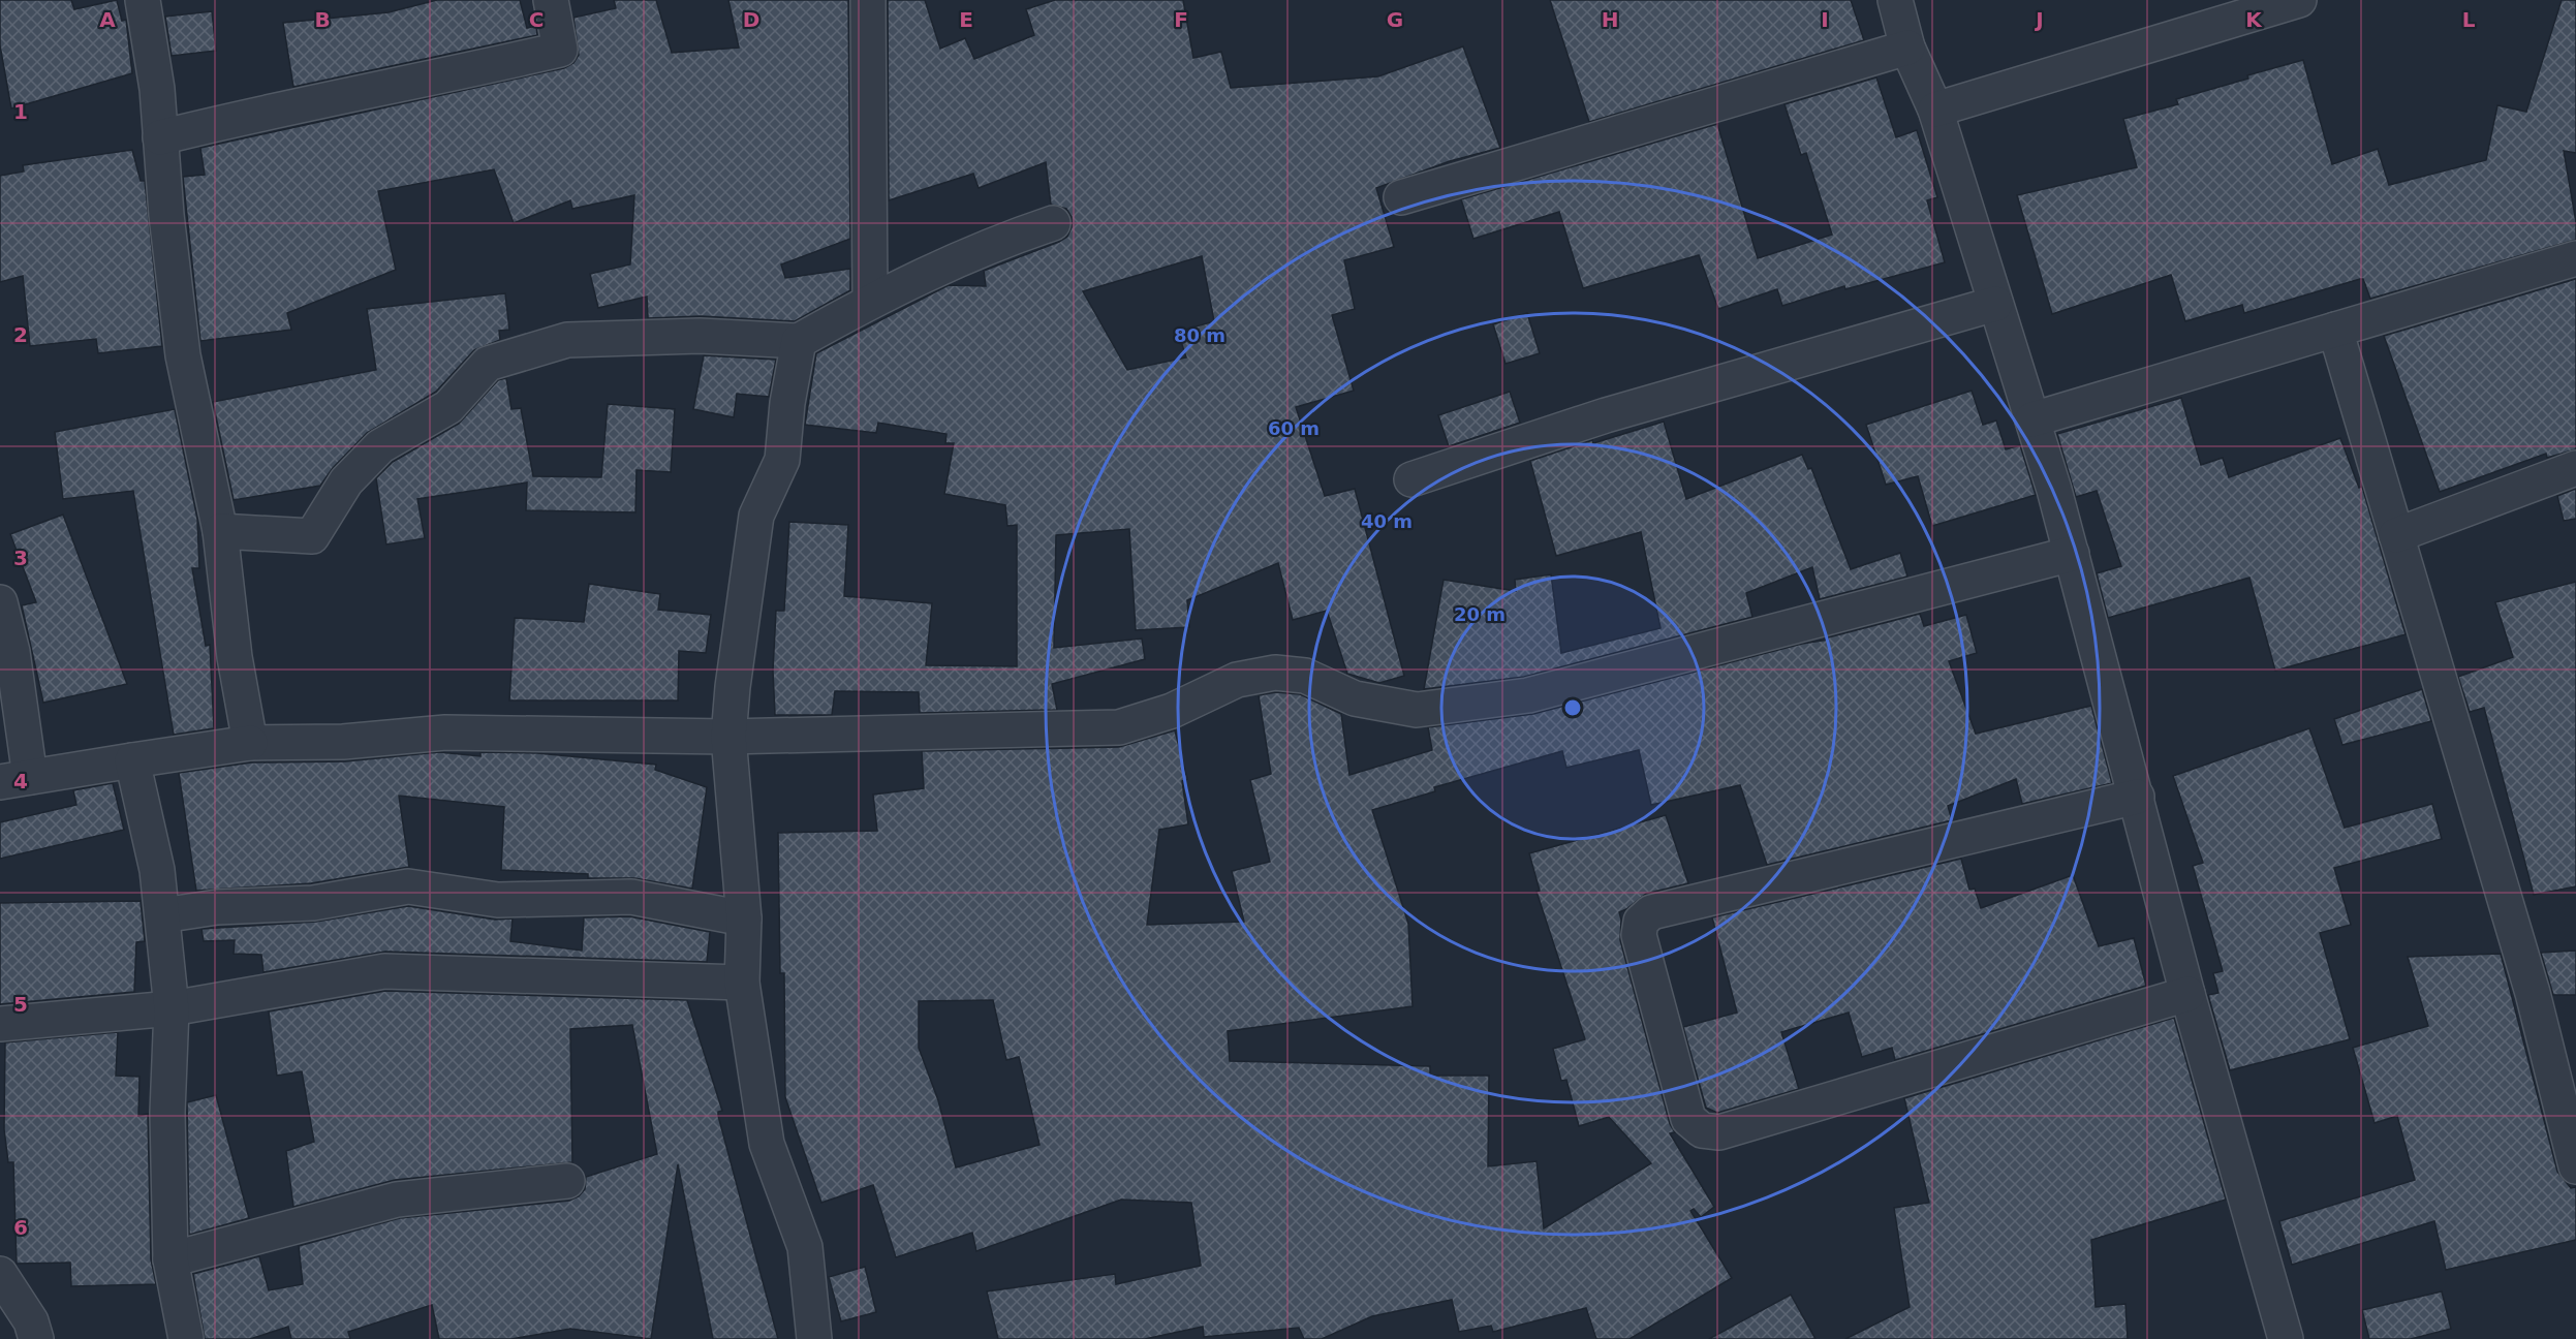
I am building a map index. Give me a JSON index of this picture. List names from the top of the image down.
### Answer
{
  "grid": {
    "columns": [
      "A",
      "B",
      "C",
      "D",
      "E",
      "F",
      "G",
      "H",
      "I",
      "J",
      "K",
      "L"
    ],
    "rows": [
      "1",
      "2",
      "3",
      "4",
      "5",
      "6"
    ]
  },
  "rings": [
    "80 m",
    "60 m",
    "40 m",
    "20 m"
  ]
}
